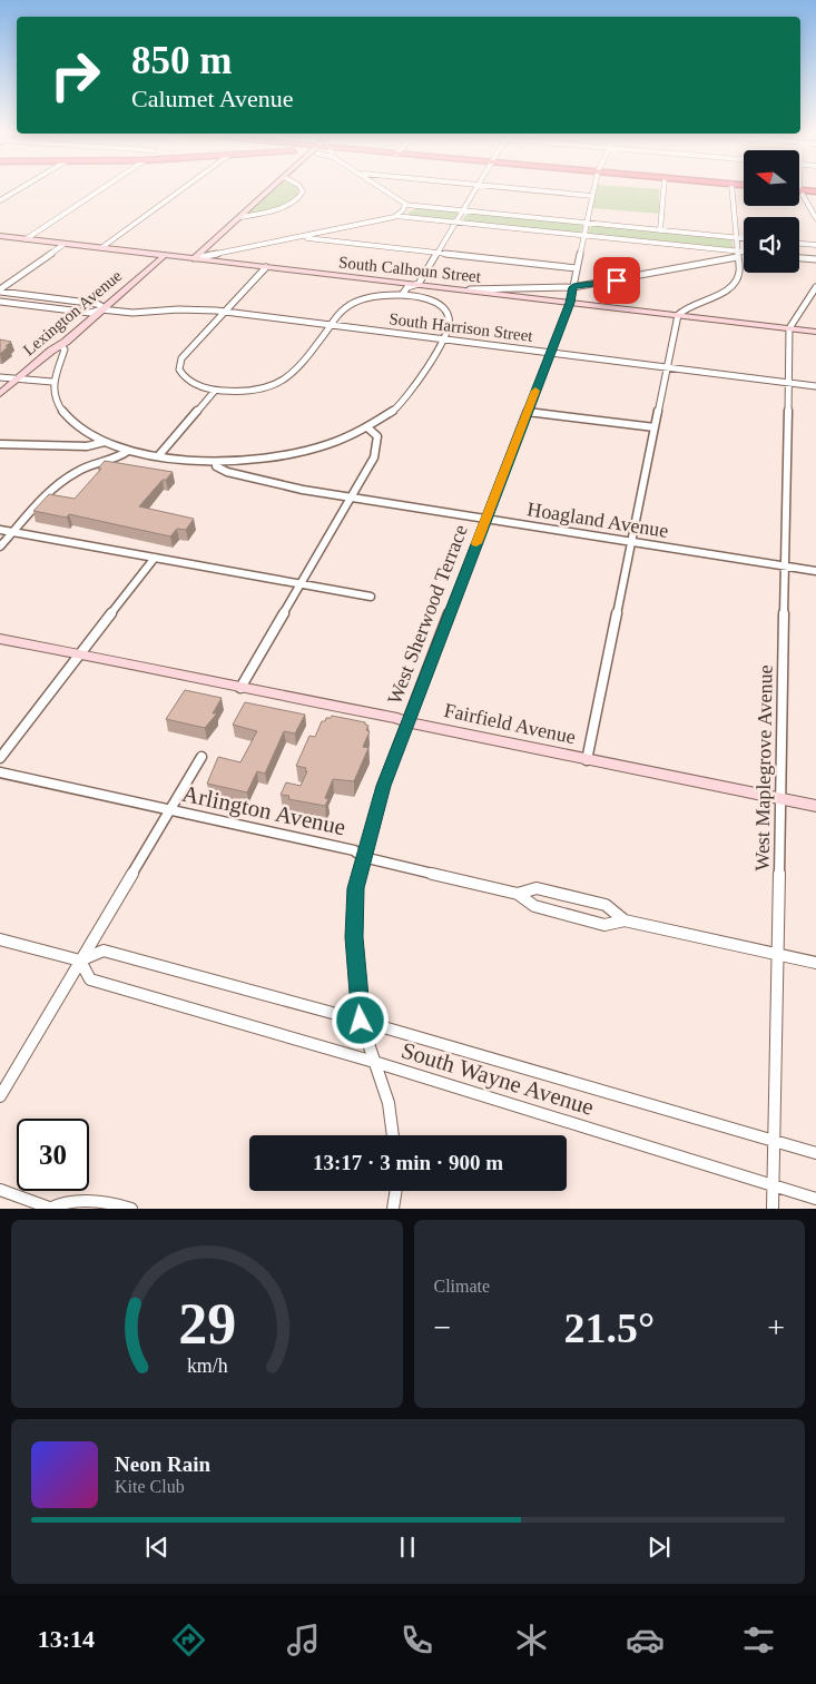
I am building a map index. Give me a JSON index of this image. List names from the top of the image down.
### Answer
{
  "streets": {
    "street": [
      "South Calhoun Street",
      "Lexington Avenue",
      "South Harrison Street",
      "Hoagland Avenue",
      "West Sherwood Terrace",
      "Fairfield Avenue",
      "West Maplegrove Avenue",
      "Arlington Avenue",
      "South Wayne Avenue"
    ]
  },
  "crossings": [
    ["South Calhoun Street", "Lexington Avenue"],
    ["South Calhoun Street", "West Sherwood Terrace"],
    ["South Calhoun Street", "West Maplegrove Avenue"],
    ["Lexington Avenue", "South Harrison Street"],
    ["South Harrison Street", "West Sherwood Terrace"],
    ["South Harrison Street", "West Maplegrove Avenue"],
    ["Hoagland Avenue", "West Sherwood Terrace"],
    ["Hoagland Avenue", "West Maplegrove Avenue"],
    ["West Sherwood Terrace", "Fairfield Avenue"],
    ["West Sherwood Terrace", "Arlington Avenue"],
    ["West Sherwood Terrace", "South Wayne Avenue"],
    ["Fairfield Avenue", "West Maplegrove Avenue"],
    ["West Maplegrove Avenue", "Arlington Avenue"],
    ["West Maplegrove Avenue", "South Wayne Avenue"]
  ],
  "north": "left",
  "page": {
    "turn": ["850 m", "Calumet Avenue"],
    "limit": "30",
    "trip": "13:17 · 3 min · 900 m",
    "tile": "Climate",
    "heat": ["−", "21.5°", "+"],
    "song": ["Neon Rain", "Kite Club"],
    "tabs": "13:14",
    "gauge": ["29", "km/h"]
  }
}
